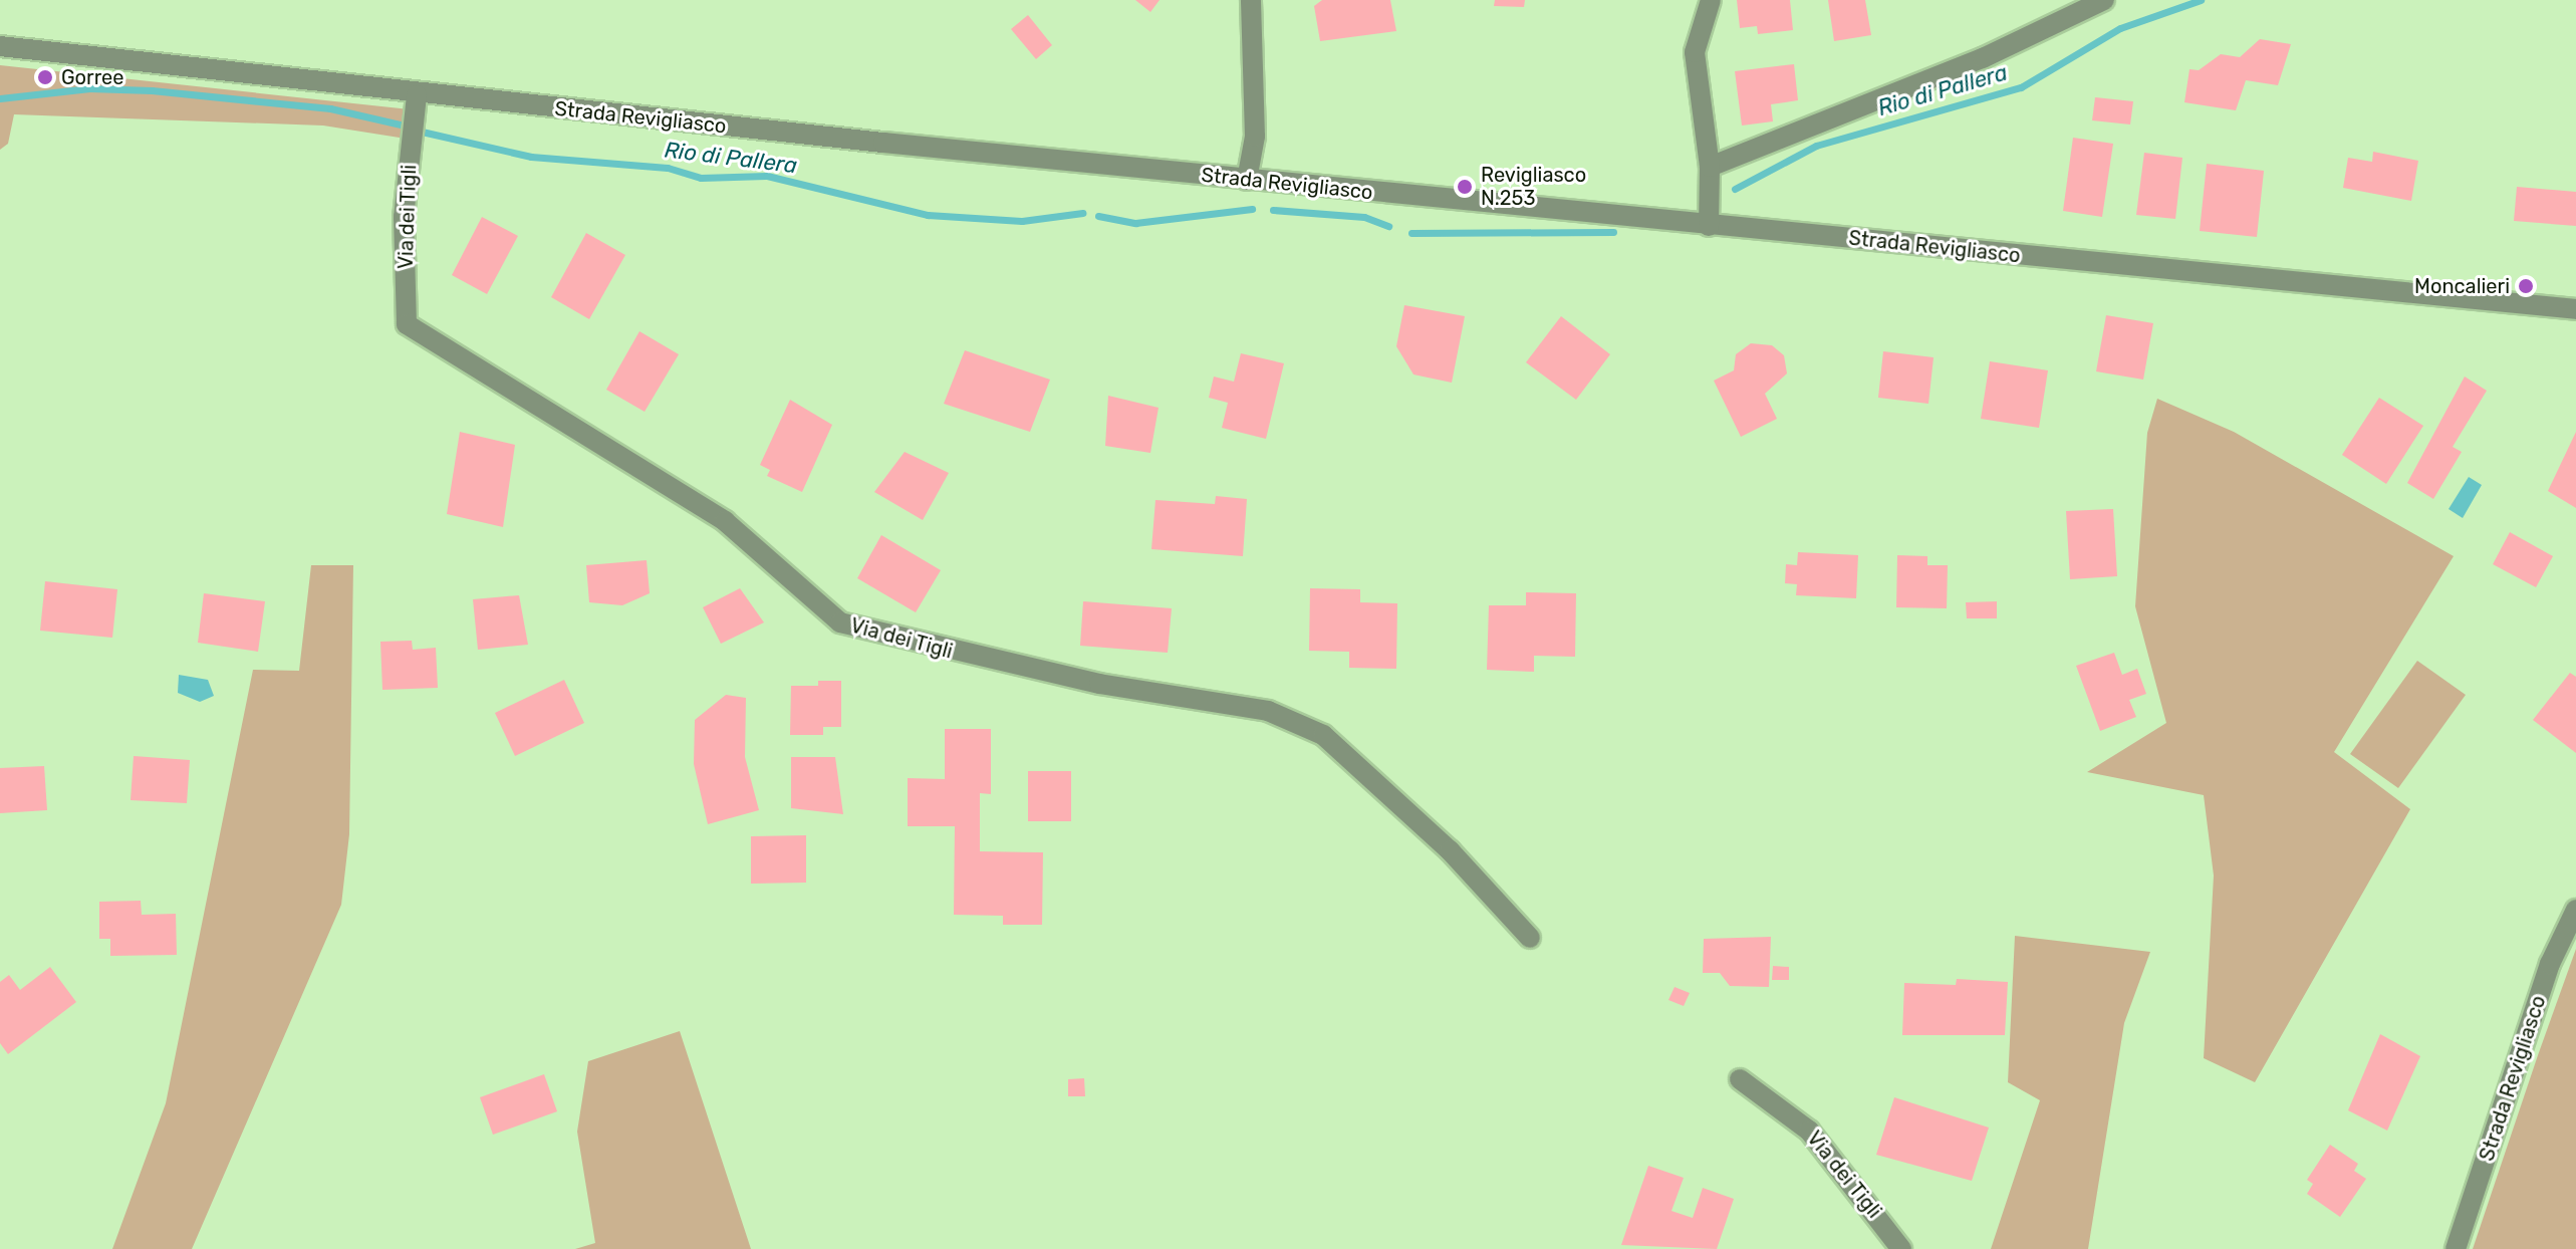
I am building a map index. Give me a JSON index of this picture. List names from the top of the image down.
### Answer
{
  "streets": {
    "street": ["Strada Revigliasco", "Via dei Tigli"]
  },
  "crossings": [
    ["Strada Revigliasco", "Via dei Tigli"]
  ],
  "water": ["Rio di Pallera"],
  "places": ["Gorree", "Revigliasco N.253", "Moncalieri"]
}
